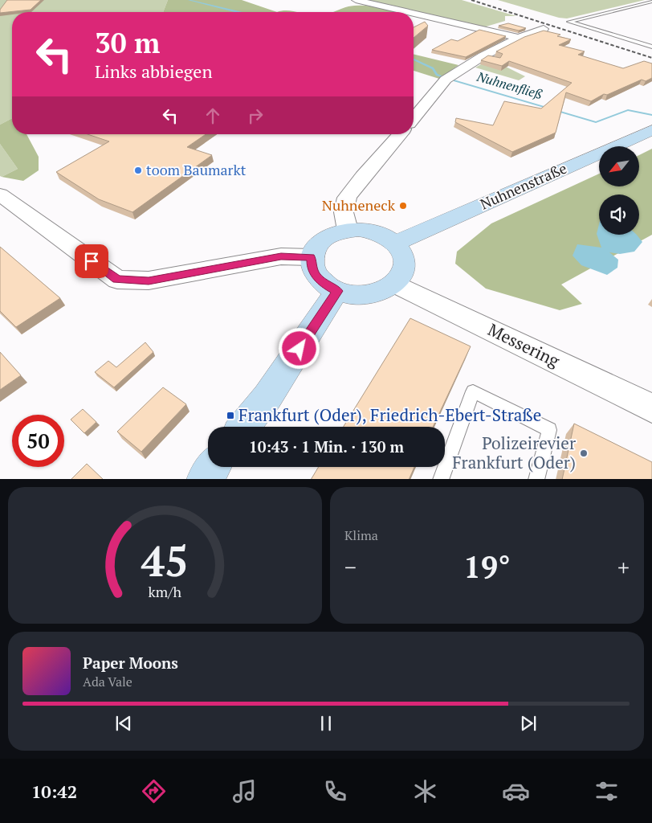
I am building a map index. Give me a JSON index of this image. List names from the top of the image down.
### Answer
{
  "streets": {
    "main road": ["Nuhnenstraße"],
    "street": ["Messering"]
  },
  "crossings": [
    ["Nuhnenstraße", "Messering"]
  ],
  "water": ["Nuhnenfließ"],
  "places": {
    "other": ["toom Baumarkt", "Nuhneneck", "Polizeirevier Frankfurt (Oder)"],
    "transit": ["Frankfurt (Oder), Friedrich-Ebert-Straße"]
  },
  "north": "bottom left",
  "page": {
    "turn": ["30 m", "Links abbiegen"],
    "limit": "50",
    "trip": "10:43 · 1 Min. · 130 m",
    "tile": "Klima",
    "heat": ["−", "19°", "+"],
    "song": ["Paper Moons", "Ada Vale"],
    "tabs": "10:42",
    "gauge": ["45", "km/h"]
  }
}
